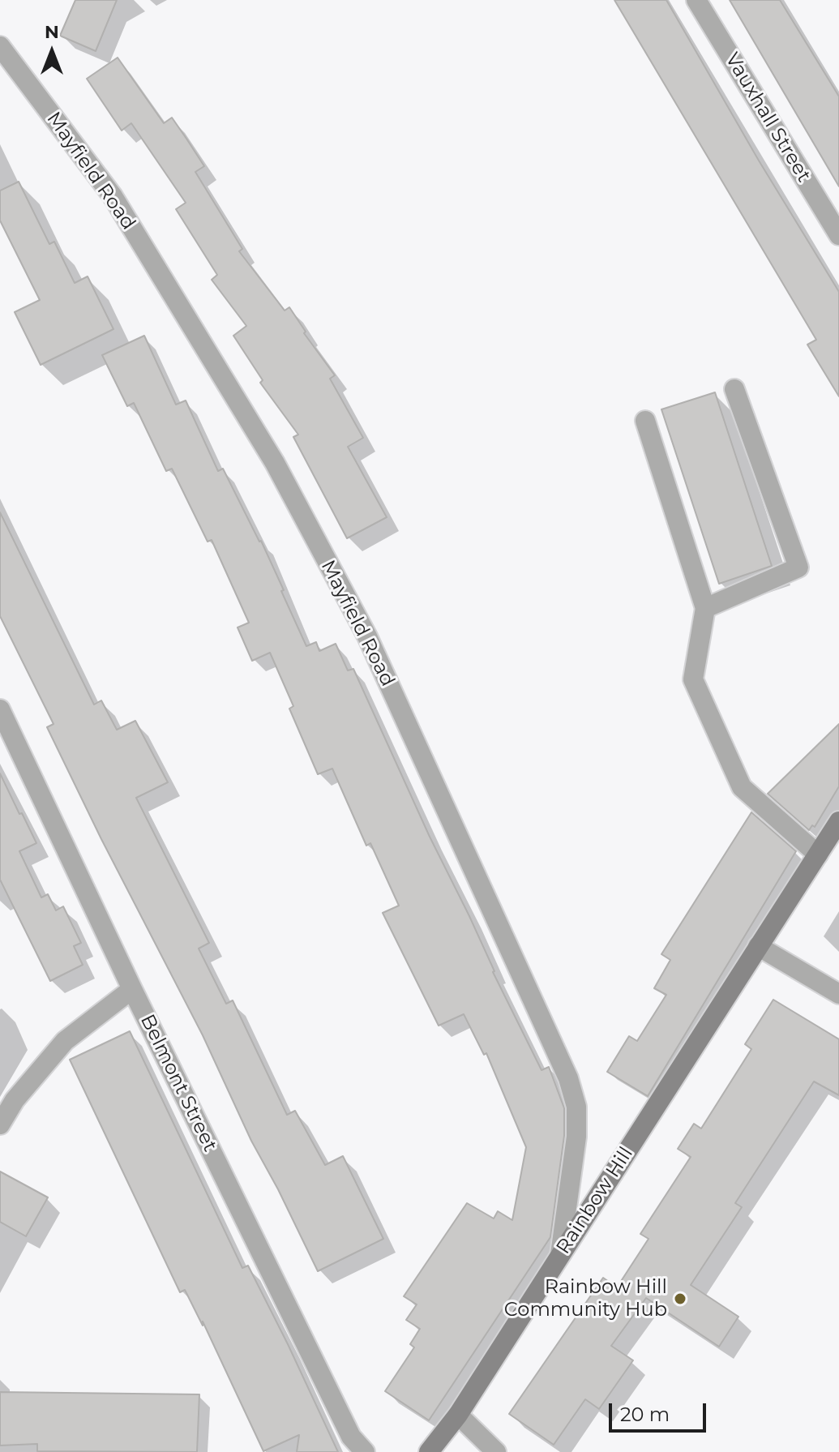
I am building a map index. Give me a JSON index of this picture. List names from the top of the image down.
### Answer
{
  "streets": {
    "main road": ["Rainbow Hill"],
    "street": ["Vauxhall Street", "Mayfield Road", "Belmont Street"]
  },
  "crossings": [
    ["Mayfield Road", "Rainbow Hill"]
  ],
  "places": ["Rainbow Hill Community Hub"],
  "scale_bar": "20 m",
  "north": "top"
}
